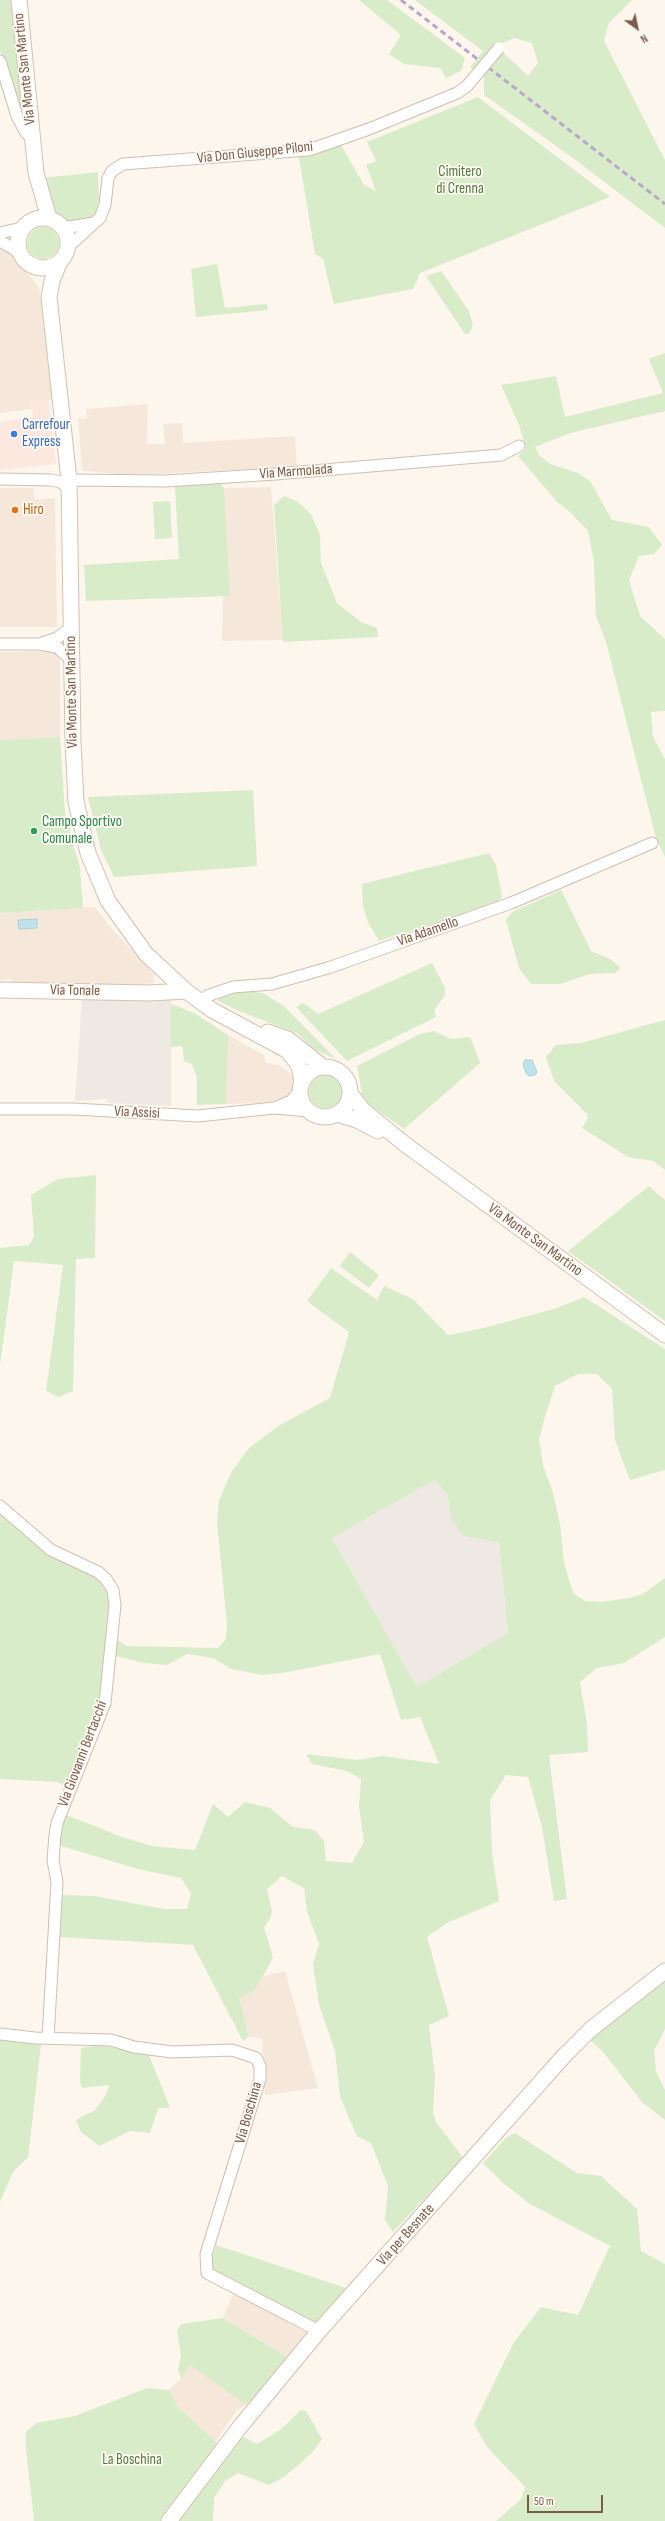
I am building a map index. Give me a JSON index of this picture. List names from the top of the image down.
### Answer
{
  "streets": {
    "street": [
      "Via Monte San Martino",
      "Via Don Giuseppe Piloni",
      "Via Marmolada",
      "Via Adamello",
      "Via Tonale",
      "Via Assisi",
      "Via Giovanni Bertacchi",
      "Via Boschina",
      "Via per Besnate"
    ]
  },
  "crossings": [
    ["Via Monte San Martino", "Via Don Giuseppe Piloni"],
    ["Via Monte San Martino", "Via Marmolada"],
    ["Via Monte San Martino", "Via Adamello"],
    ["Via Monte San Martino", "Via Tonale"],
    ["Via Monte San Martino", "Via Assisi"],
    ["Via Giovanni Bertacchi", "Via Boschina"],
    ["Via Boschina", "Via per Besnate"]
  ],
  "parks": ["Cimitero di Crenna", "La Boschina"],
  "places": ["Carrefour Express", "Hiro", "Campo Sportivo Comunale"],
  "scale_bar": "50 m",
  "north": "bottom right"
}
